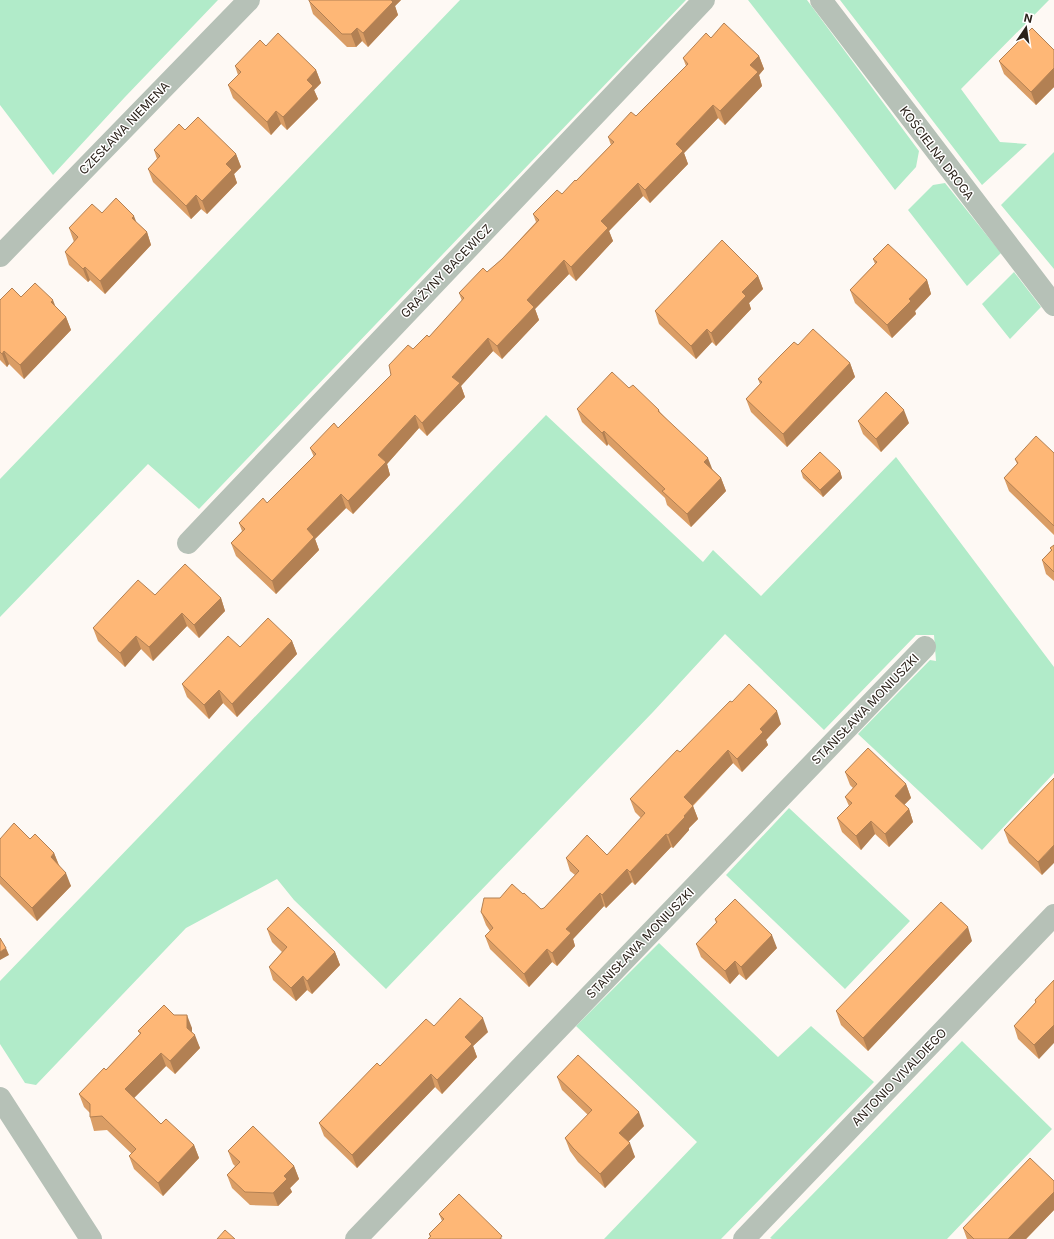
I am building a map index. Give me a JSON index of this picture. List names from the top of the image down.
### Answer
{
  "streets": {
    "street": [
      "CZESŁAWA NIEMENA",
      "KOŚCIELNA DROGA",
      "GRAŻYNY BACEWICZ",
      "STANISŁAWA MONIUSZKI",
      "ANTONIO VIVALDIEGO"
    ]
  },
  "north": "top"
}
